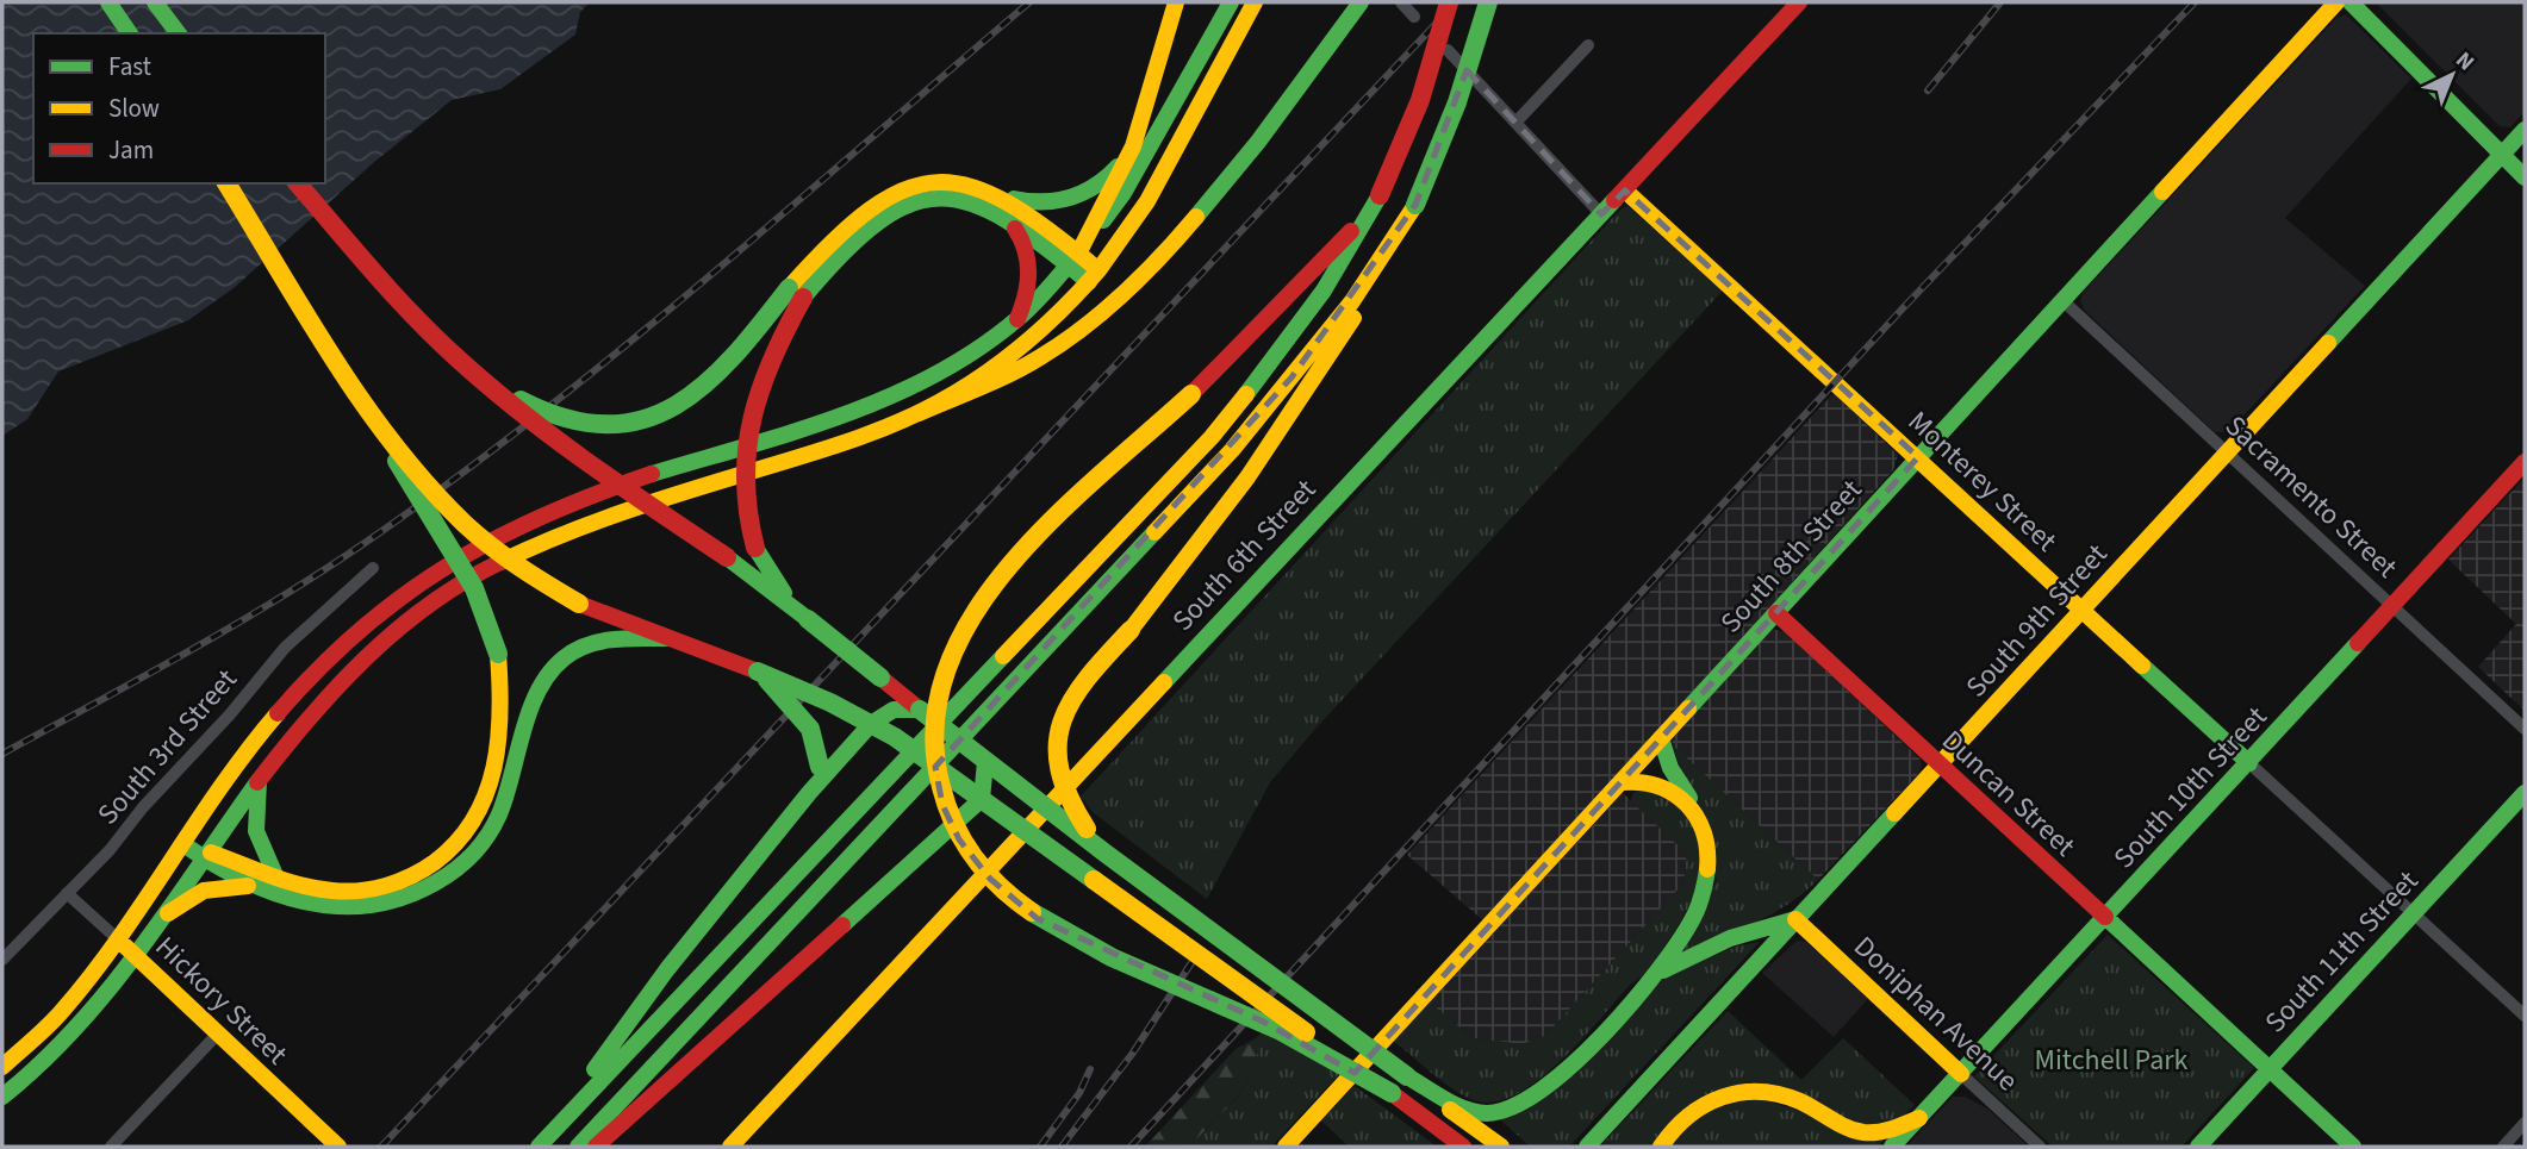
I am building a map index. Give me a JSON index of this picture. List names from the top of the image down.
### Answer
{
  "streets": {
    "main road": [
      "Monterey Street",
      "South 6th Street",
      "South 8th Street",
      "South 9th Street",
      "South 10th Street",
      "Duncan Street",
      "South 11th Street",
      "Hickory Street",
      "Doniphan Avenue"
    ],
    "street": ["Sacramento Street", "South 3rd Street"]
  },
  "crossings": [
    ["Monterey Street", "South 6th Street"],
    ["Monterey Street", "South 8th Street"],
    ["Monterey Street", "South 9th Street"],
    ["Monterey Street", "South 10th Street"],
    ["Monterey Street", "South 11th Street"],
    ["Sacramento Street", "South 8th Street"],
    ["Sacramento Street", "South 9th Street"],
    ["Sacramento Street", "South 10th Street"],
    ["South 8th Street", "Duncan Street"],
    ["South 9th Street", "Duncan Street"],
    ["South 9th Street", "Doniphan Avenue"],
    ["South 3rd Street", "Hickory Street"],
    ["South 10th Street", "Duncan Street"],
    ["South 10th Street", "Doniphan Avenue"],
    ["Duncan Street", "South 11th Street"]
  ],
  "parks": ["Mitchell Park"],
  "legend": ["Fast", "Slow", "Jam"],
  "north": "top right"
}
